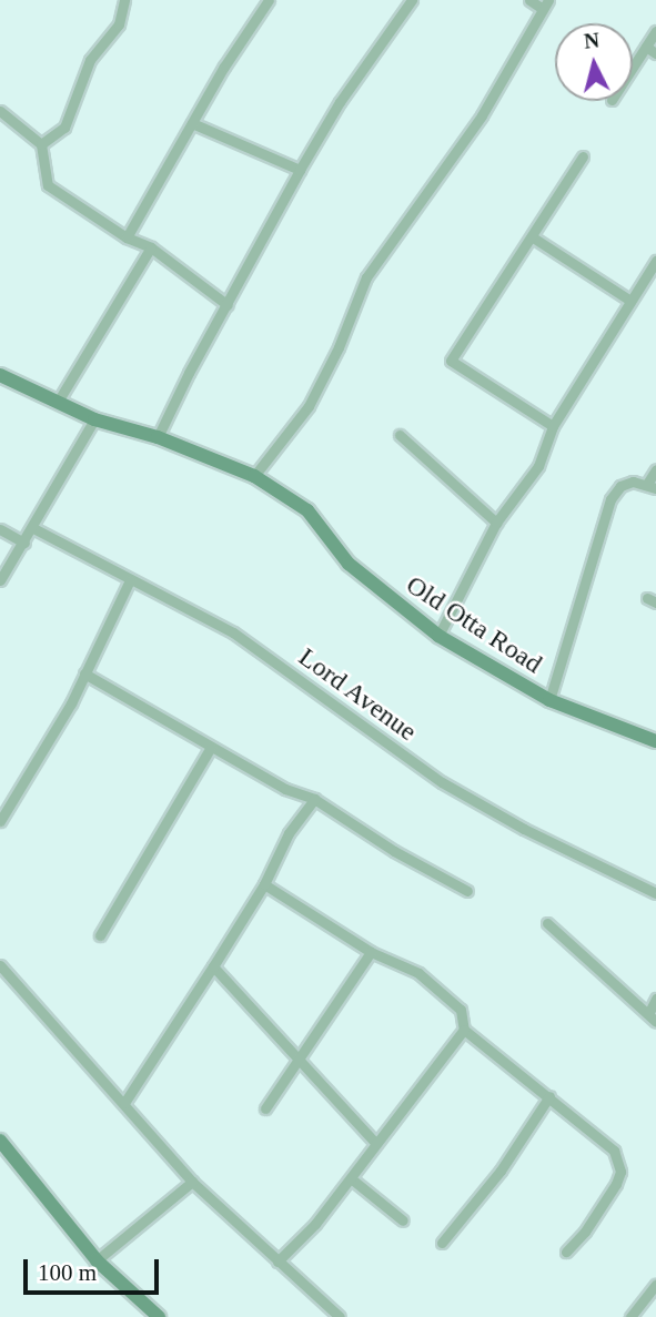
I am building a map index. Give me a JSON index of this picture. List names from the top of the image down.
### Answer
{
  "streets": {
    "street": ["Old Otta Road", "Lord Avenue"]
  },
  "scale_bar": "100 m",
  "north": "top"
}
